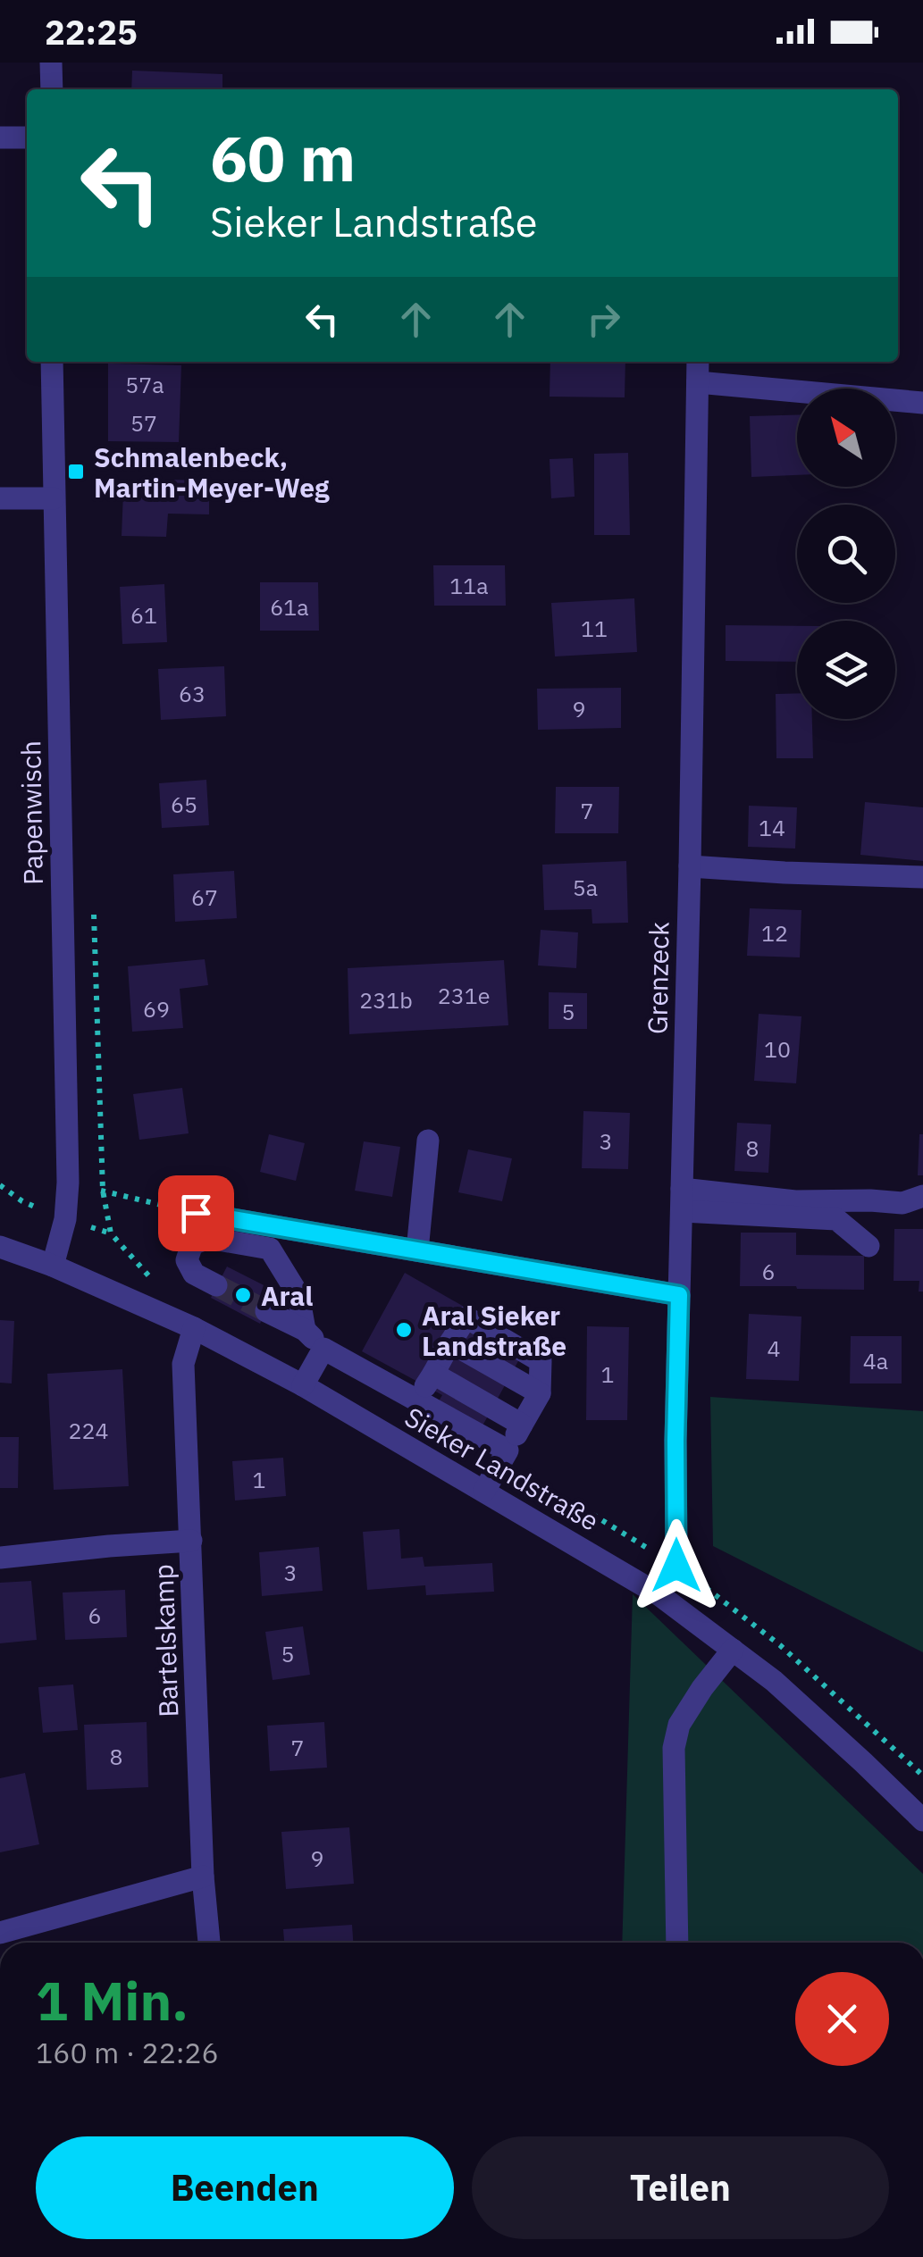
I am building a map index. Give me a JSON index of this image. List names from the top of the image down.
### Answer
{
  "streets": {
    "street": [
      "Papenwisch",
      "Grenzeck",
      "Sieker Landstraße",
      "Bartelskamp"
    ]
  },
  "crossings": [
    ["Papenwisch", "Sieker Landstraße"],
    ["Grenzeck", "Sieker Landstraße"],
    ["Sieker Landstraße", "Bartelskamp"]
  ],
  "places": {
    "transit": ["Schmalenbeck, Martin-Meyer-Weg"],
    "other": ["Aral", "Aral Sieker Landstraße"]
  },
  "house_numbers": [
    "57a",
    "57",
    "11a",
    "61a",
    "61",
    "11",
    "63",
    "9",
    "65",
    "7",
    "14",
    "5a",
    "67",
    "12",
    "231e",
    "231b",
    "69",
    "5",
    "10",
    "3",
    "8",
    "6",
    "4",
    "4a",
    "1",
    "224",
    "1",
    "3",
    "6",
    "5",
    "7",
    "8",
    "9"
  ],
  "north": "top left",
  "page": {
    "status": "22:25",
    "turn": ["60 m", "Sieker Landstraße"],
    "heading": ["1 Min.", "160 m · 22:26"],
    "buttons": ["Beenden", "Teilen"]
  }
}
